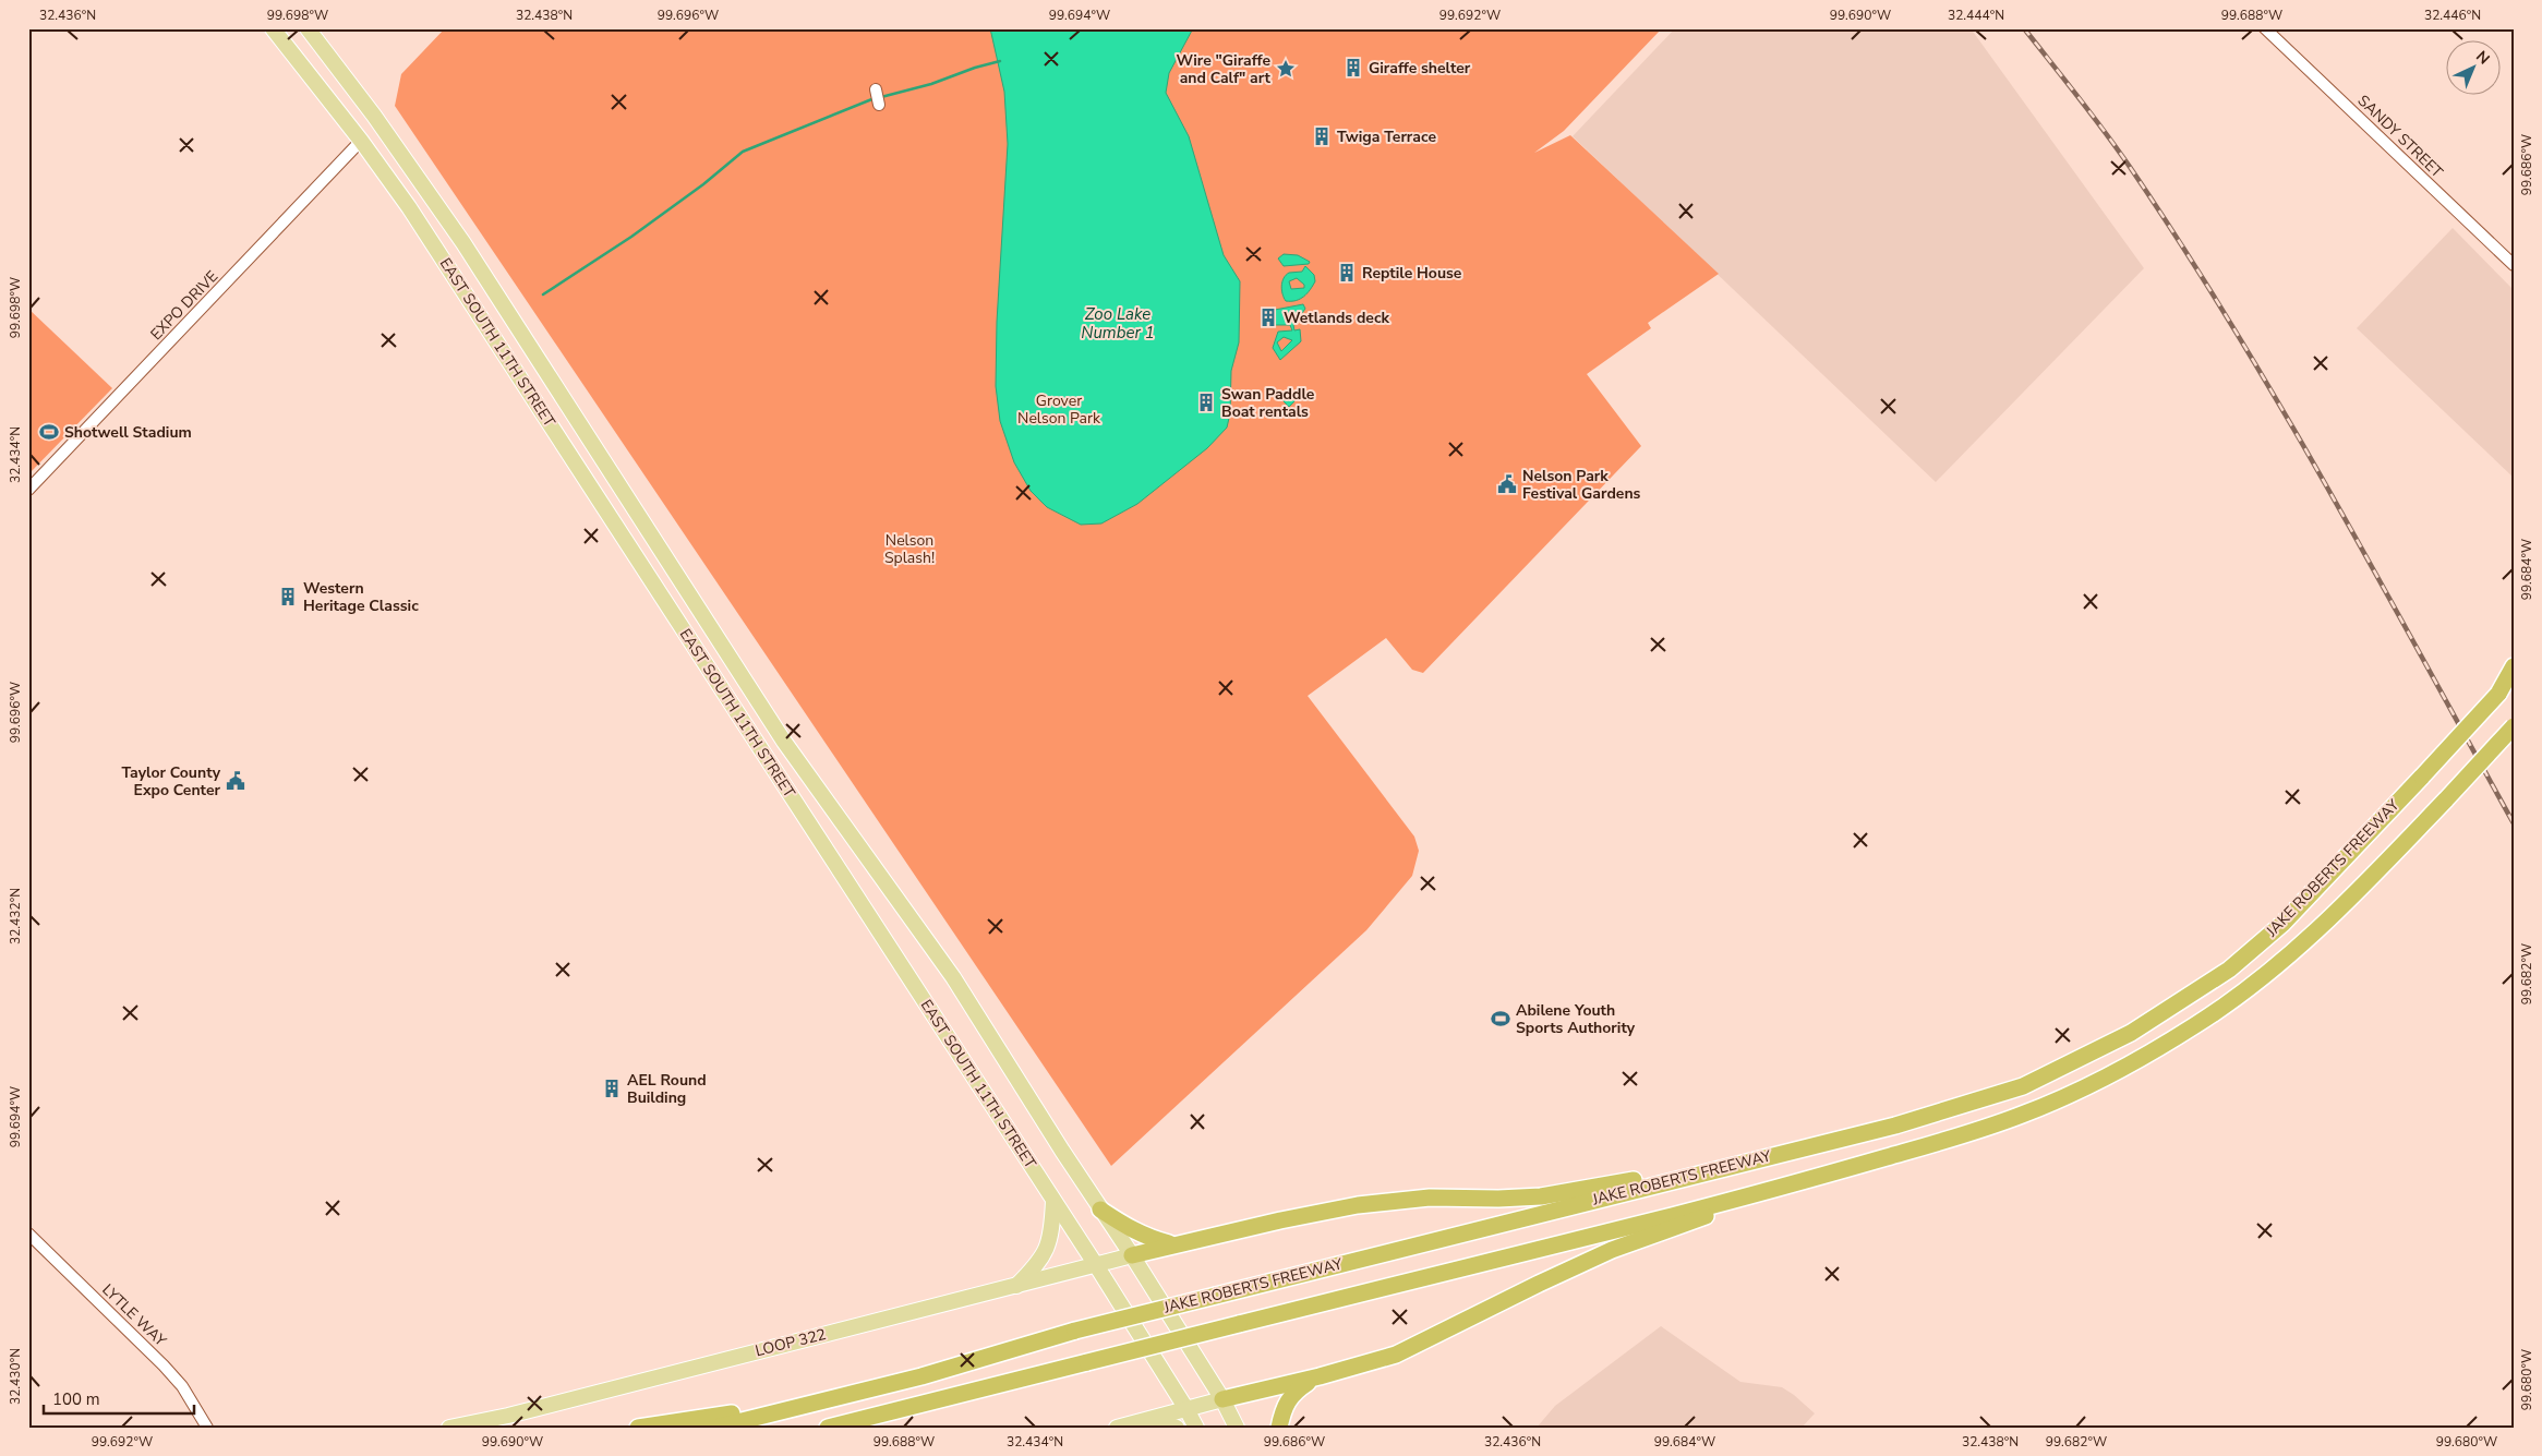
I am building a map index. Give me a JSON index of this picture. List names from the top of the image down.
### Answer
{
  "streets": {
    "highway": ["JAKE ROBERTS FREEWAY"],
    "main road": ["EAST SOUTH 11TH STREET", "LOOP 322"],
    "street": ["SANDY STREET", "EXPO DRIVE", "LYTLE WAY"]
  },
  "crossings": [
    ["EXPO DRIVE", "EAST SOUTH 11TH STREET"],
    ["EAST SOUTH 11TH STREET", "LOOP 322"]
  ],
  "water": ["Zoo Lake Number 1"],
  "parks": ["Grover Nelson Park", "Nelson Splash!"],
  "places": {
    "building": [
      "Giraffe shelter",
      "Twiga Terrace",
      "Reptile House",
      "Wetlands deck",
      "Swan Paddle Boat rentals",
      "Western Heritage Classic",
      "AEL Round Building"
    ],
    "place": ["Wire \"Giraffe and Calf\" art"],
    "sports": ["Shotwell Stadium", "Abilene Youth Sports Authority"],
    "public building": ["Nelson Park Festival Gardens", "Taylor County Expo Center"]
  },
  "scale_bar": "100 m",
  "north": "top right",
  "coordinates": [
    "32.436°N",
    "99.698°W",
    "32.438°N",
    "99.696°W",
    "99.694°W",
    "99.692°W",
    "99.690°W",
    "32.444°N",
    "99.688°W",
    "32.446°N",
    "99.686°W",
    "32.434°N",
    "99.684°W",
    "32.432°N",
    "99.682°W",
    "32.430°N",
    "99.680°W"
  ]
}
